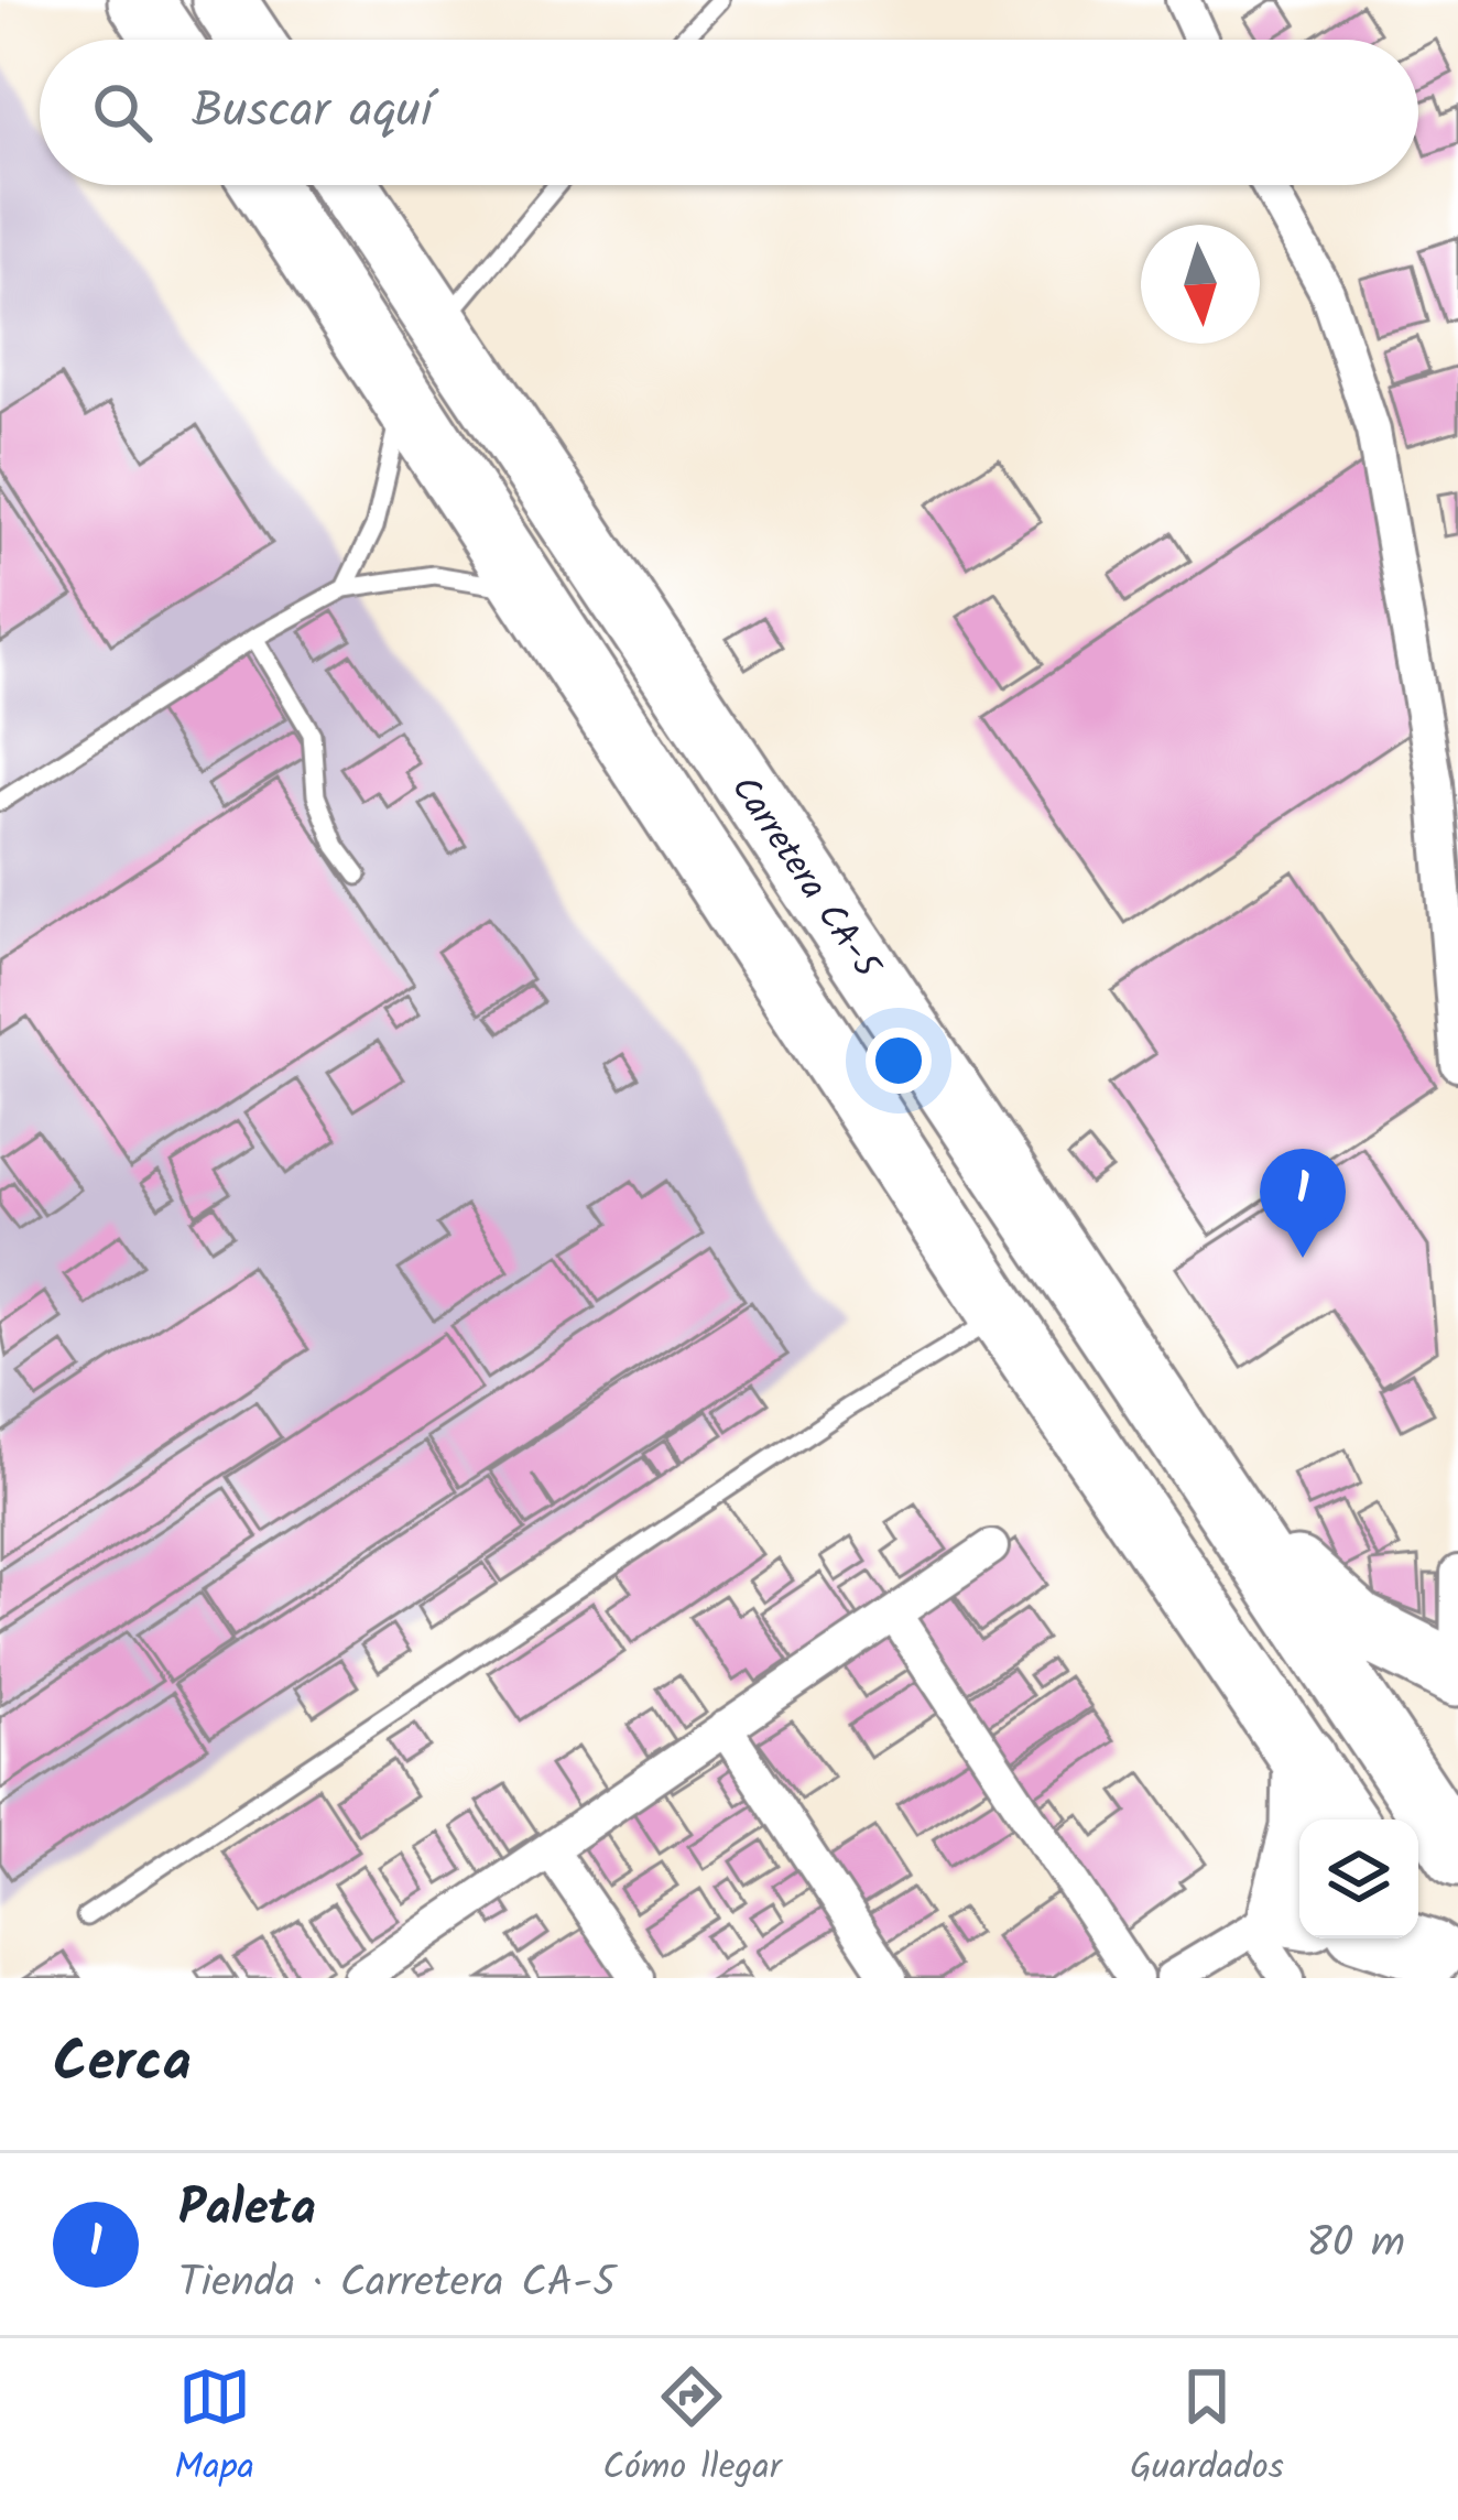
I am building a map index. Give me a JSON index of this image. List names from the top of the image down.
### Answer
{
  "streets": {
    "highway": ["Carretera CA-5"]
  },
  "north": "bottom",
  "page": {
    "search": "Buscar aquí",
    "pins": "1",
    "heading": "Cerca",
    "list": [
      {
        "mark": "1",
        "name": "Paleta",
        "note": "Tienda · Carretera CA-5",
        "value": "80 m"
      }
    ],
    "nav": ["Mapa", "Cómo llegar", "Guardados"]
  }
}
